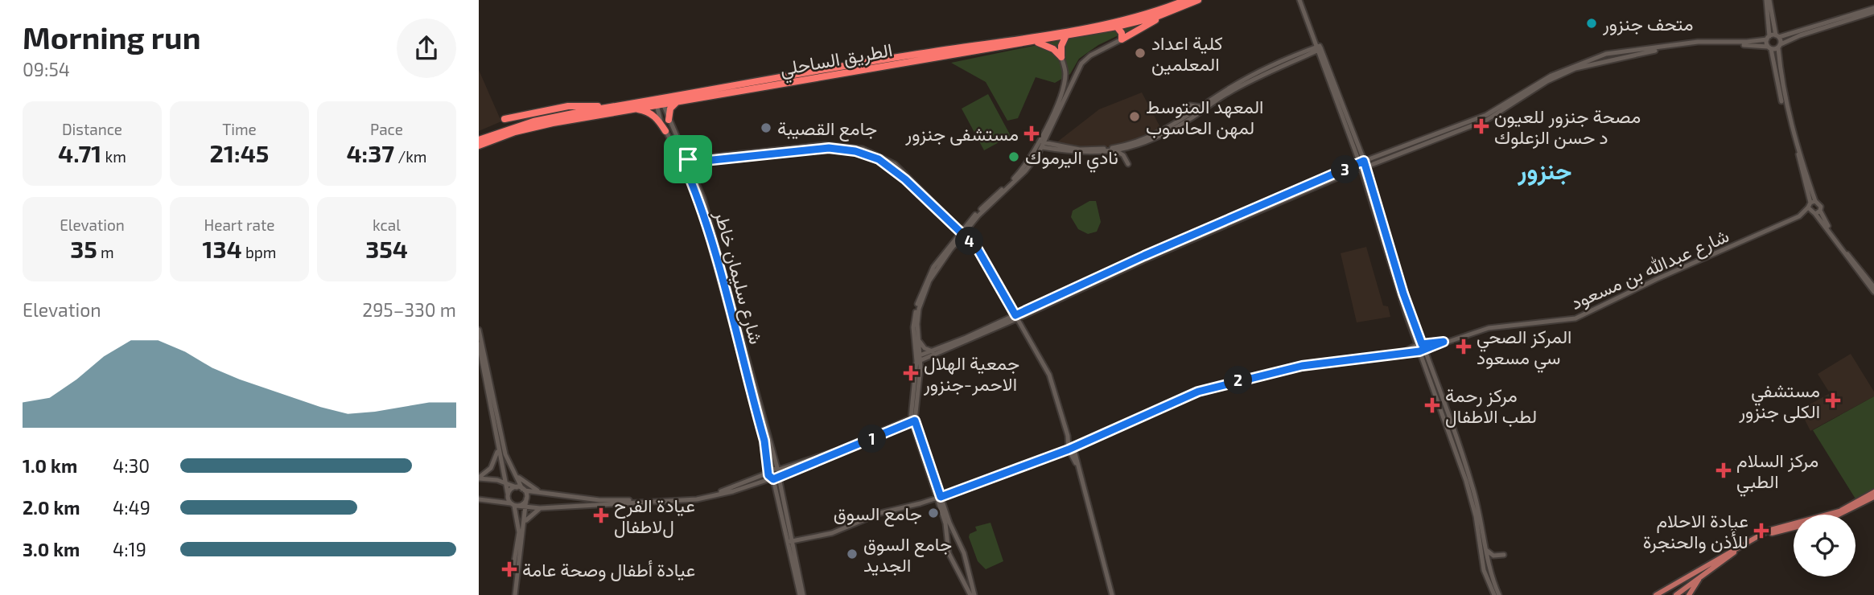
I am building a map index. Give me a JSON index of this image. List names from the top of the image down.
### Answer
{
  "streets": {
    "highway": ["الطريق الساحلي"],
    "street": ["شارع عبدالله بن مسعود", "شارع سليمان خاطر"]
  },
  "crossings": [
    ["الطريق الساحلي", "شارع سليمان خاطر"]
  ],
  "districts": ["جنزور"],
  "places": {
    "other": [
      "متحف جنزور",
      "كلية اعداد المعلمين",
      "المعهد المتوسط لمهن الحاسوب",
      "جامع القصيبة",
      "نادي اليرموك",
      "جامع السوق",
      "جامع السوق الجديد"
    ],
    "health": [
      "مصحة جنزور للعيون د حسن الزعلوك",
      "مستشفى جنزور",
      "المركز الصحي سي مسعود",
      "جمعية الهلال الاحمر-جنزور",
      "مستشفي الكلى جنزور",
      "مركز رحمة لطب الاطفال",
      "مركز السلام الطبي",
      "عيادة الفرح لﻻطفال",
      "عيادة الاحلام للأذن والحنجرة",
      "عيادة أطفال وصحة عامة"
    ]
  },
  "page": {
    "heading": ["Morning run", "09:54"],
    "stats": [
      ["Distance", "4.71 km"],
      ["Time", "21:45"],
      ["Pace", "4:37 /km"],
      ["Elevation", "35 m"],
      ["Heart rate", "134 bpm"],
      ["kcal", "354"]
    ],
    "pins": [
      "3",
      "4",
      "2",
      "1"
    ],
    "chart": ["Elevation", "295–330 m"],
    "list": [
      {
        "name": "1.0 km",
        "note": "4:30"
      },
      {
        "name": "2.0 km",
        "note": "4:49"
      },
      {
        "name": "3.0 km",
        "note": "4:19"
      }
    ]
  }
}
